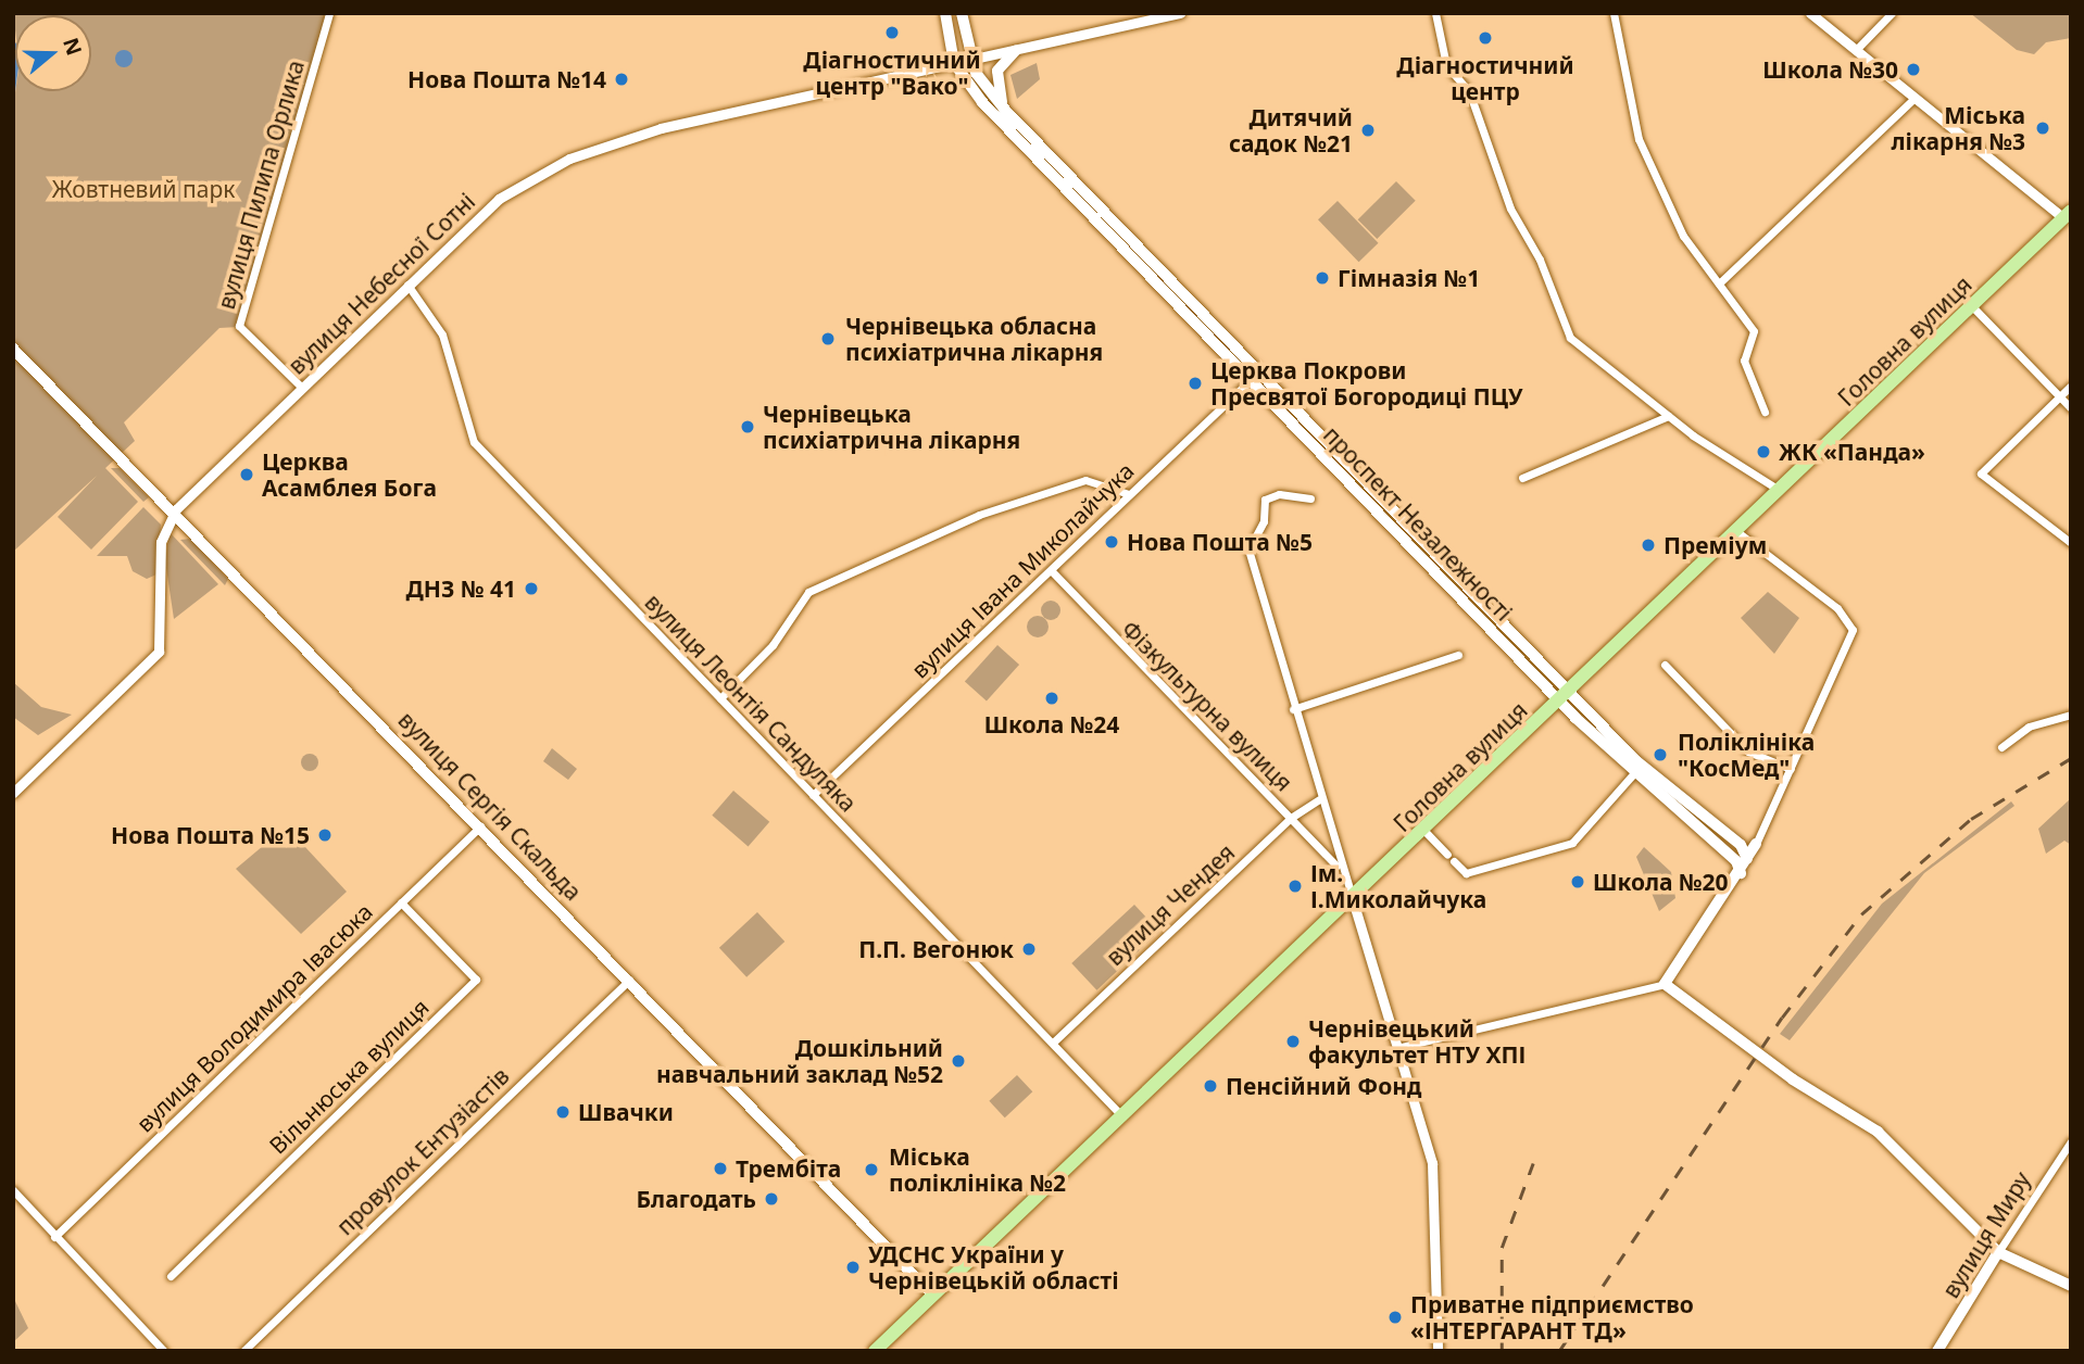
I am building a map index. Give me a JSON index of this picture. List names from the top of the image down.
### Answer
{
  "streets": {
    "main road": [
      "Головна вулиця",
      "проспект Незалежності",
      "вулиця Сергія Скальда",
      "вулиця Миру"
    ],
    "street": [
      "вулиця Пилипа Орлика",
      "вулиця Небесної Сотні",
      "вулиця Івана Миколайчука",
      "вулиця Леонтія Сандуляка",
      "Фізкультурна вулиця",
      "вулиця Чендея",
      "вулиця Володимира Івасюка",
      "Вільнюська вулиця",
      "провулок Ентузіастів"
    ]
  },
  "crossings": [
    ["вулиця Пилипа Орлика", "вулиця Небесної Сотні"],
    ["вулиця Небесної Сотні", "проспект Незалежності"],
    ["вулиця Небесної Сотні", "вулиця Леонтія Сандуляка"],
    ["вулиця Небесної Сотні", "вулиця Сергія Скальда"],
    ["Головна вулиця", "проспект Незалежності"],
    ["Головна вулиця", "вулиця Леонтія Сандуляка"],
    ["Головна вулиця", "вулиця Сергія Скальда"],
    ["проспект Незалежності", "вулиця Івана Миколайчука"],
    ["вулиця Івана Миколайчука", "вулиця Леонтія Сандуляка"],
    ["вулиця Івана Миколайчука", "Фізкультурна вулиця"],
    ["вулиця Леонтія Сандуляка", "вулиця Чендея"],
    ["Фізкультурна вулиця", "вулиця Чендея"],
    ["вулиця Сергія Скальда", "вулиця Володимира Івасюка"],
    ["вулиця Сергія Скальда", "провулок Ентузіастів"],
    ["вулиця Володимира Івасюка", "Вільнюська вулиця"]
  ],
  "parks": ["Жовтневий парк"],
  "places": [
    "Діагностичний центр \"Вако\"",
    "Діагностичний центр",
    "Школа №30",
    "Нова Пошта №14",
    "Міська лікарня №3",
    "Дитячий садок №21",
    "Гімназія №1",
    "Чернівецька обласна психіатрична лікарня",
    "Церква Покрови Пресвятої Богородиці ПЦУ",
    "Чернівецька психіатрична лікарня",
    "ЖК «Панда»",
    "Церква Асамблея Бога",
    "Нова Пошта №5",
    "Преміум",
    "ДНЗ № 41",
    "Школа №24",
    "Поліклініка \"КосМед\"",
    "Нова Пошта №15",
    "Школа №20",
    "Ім. І.Миколайчука",
    "П.П. Вегонюк",
    "Чернівецький факультет НТУ ХПІ",
    "Дошкільний навчальний заклад №52",
    "Пенсійний Фонд",
    "Швачки",
    "Трембіта",
    "Міська поліклініка №2",
    "Благодать",
    "УДСНС України у Чернівецькій області",
    "Приватне підприємство «ІНТЕРГАРАНТ ТД»"
  ],
  "north": "right"
}
